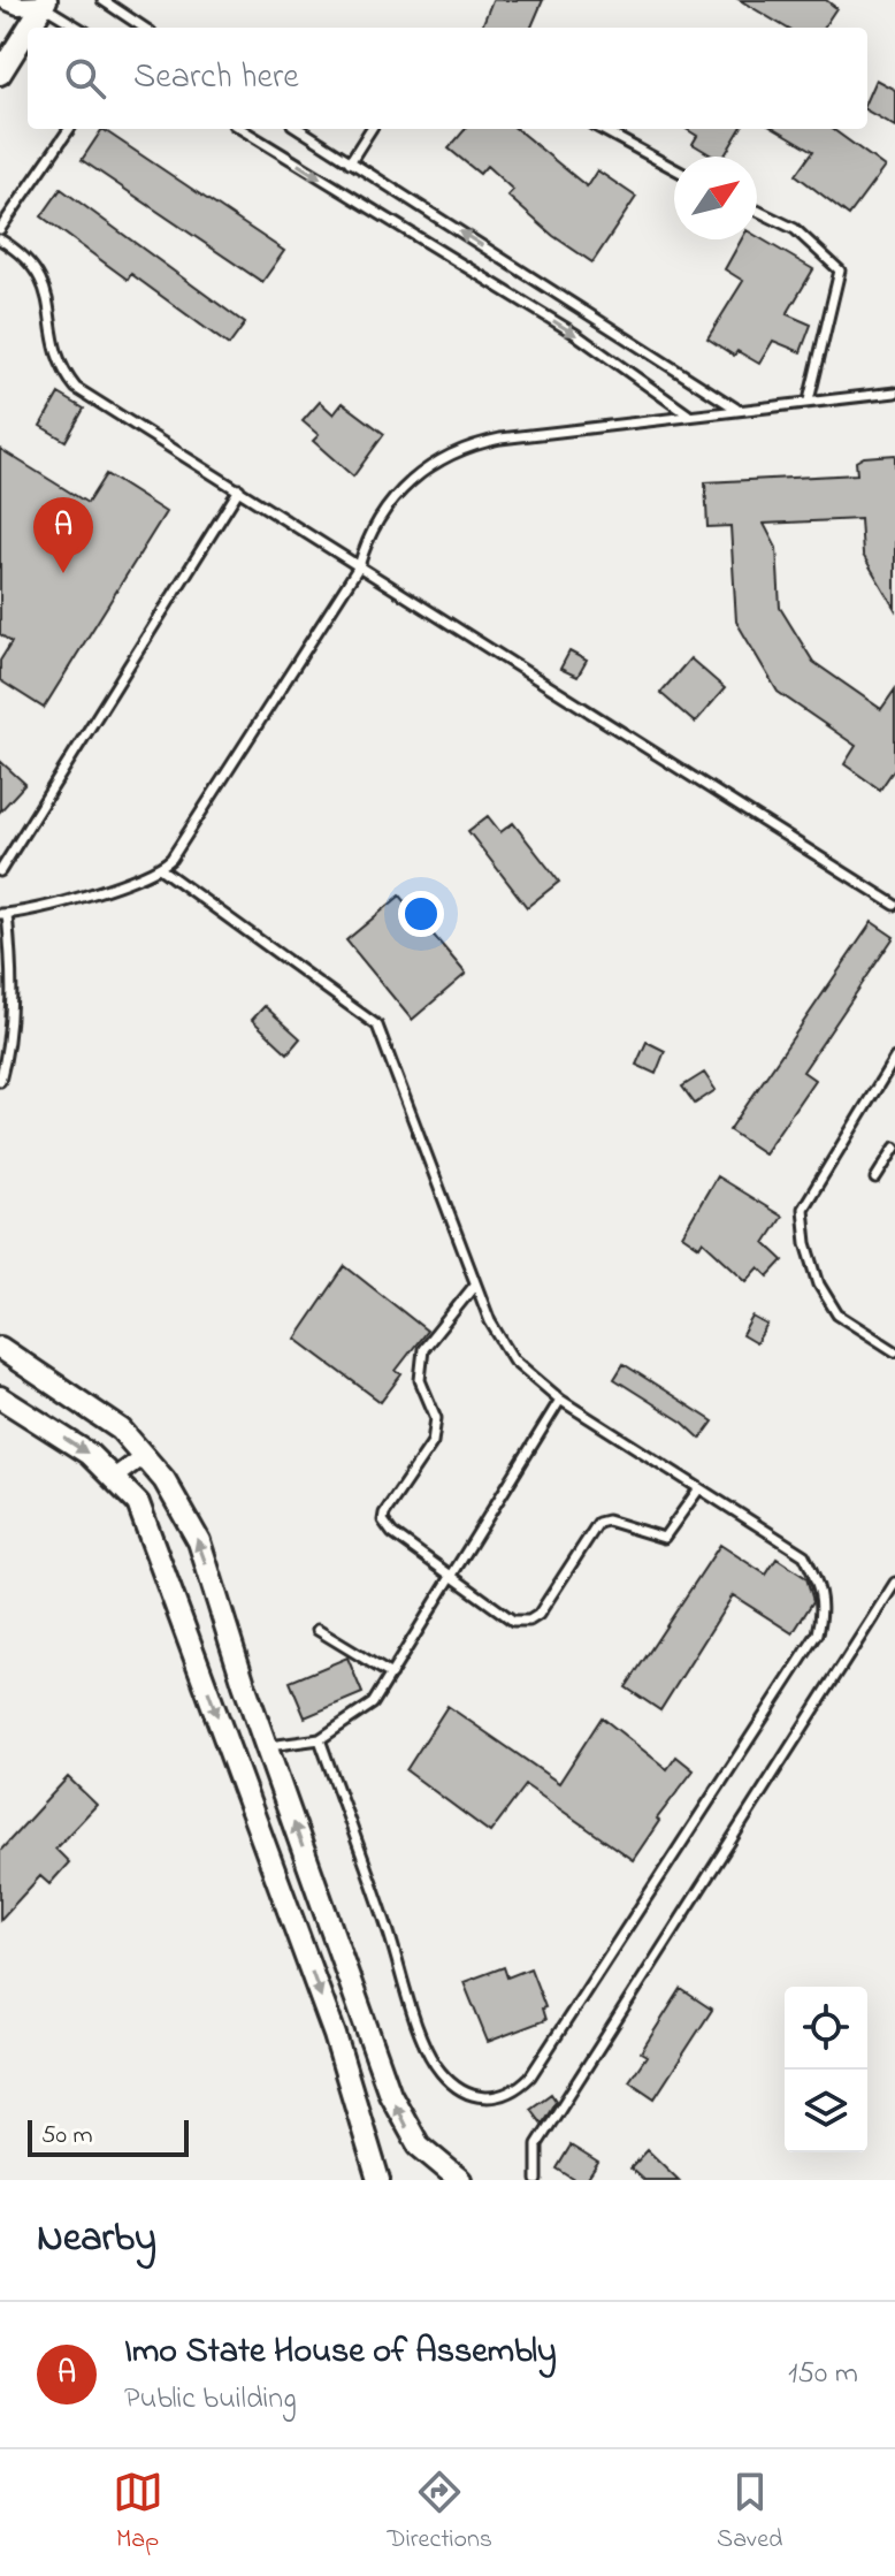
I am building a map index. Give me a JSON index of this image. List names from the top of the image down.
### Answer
{
  "scale_bar": "50 m",
  "north": "top right",
  "page": {
    "search": "Search here",
    "pins": "A",
    "scale": "50 m",
    "heading": "Nearby",
    "list": [
      {
        "mark": "A",
        "name": "Imo State House of Assembly",
        "note": "Public building",
        "value": "150 m"
      }
    ],
    "nav": ["Map", "Directions", "Saved"]
  }
}
